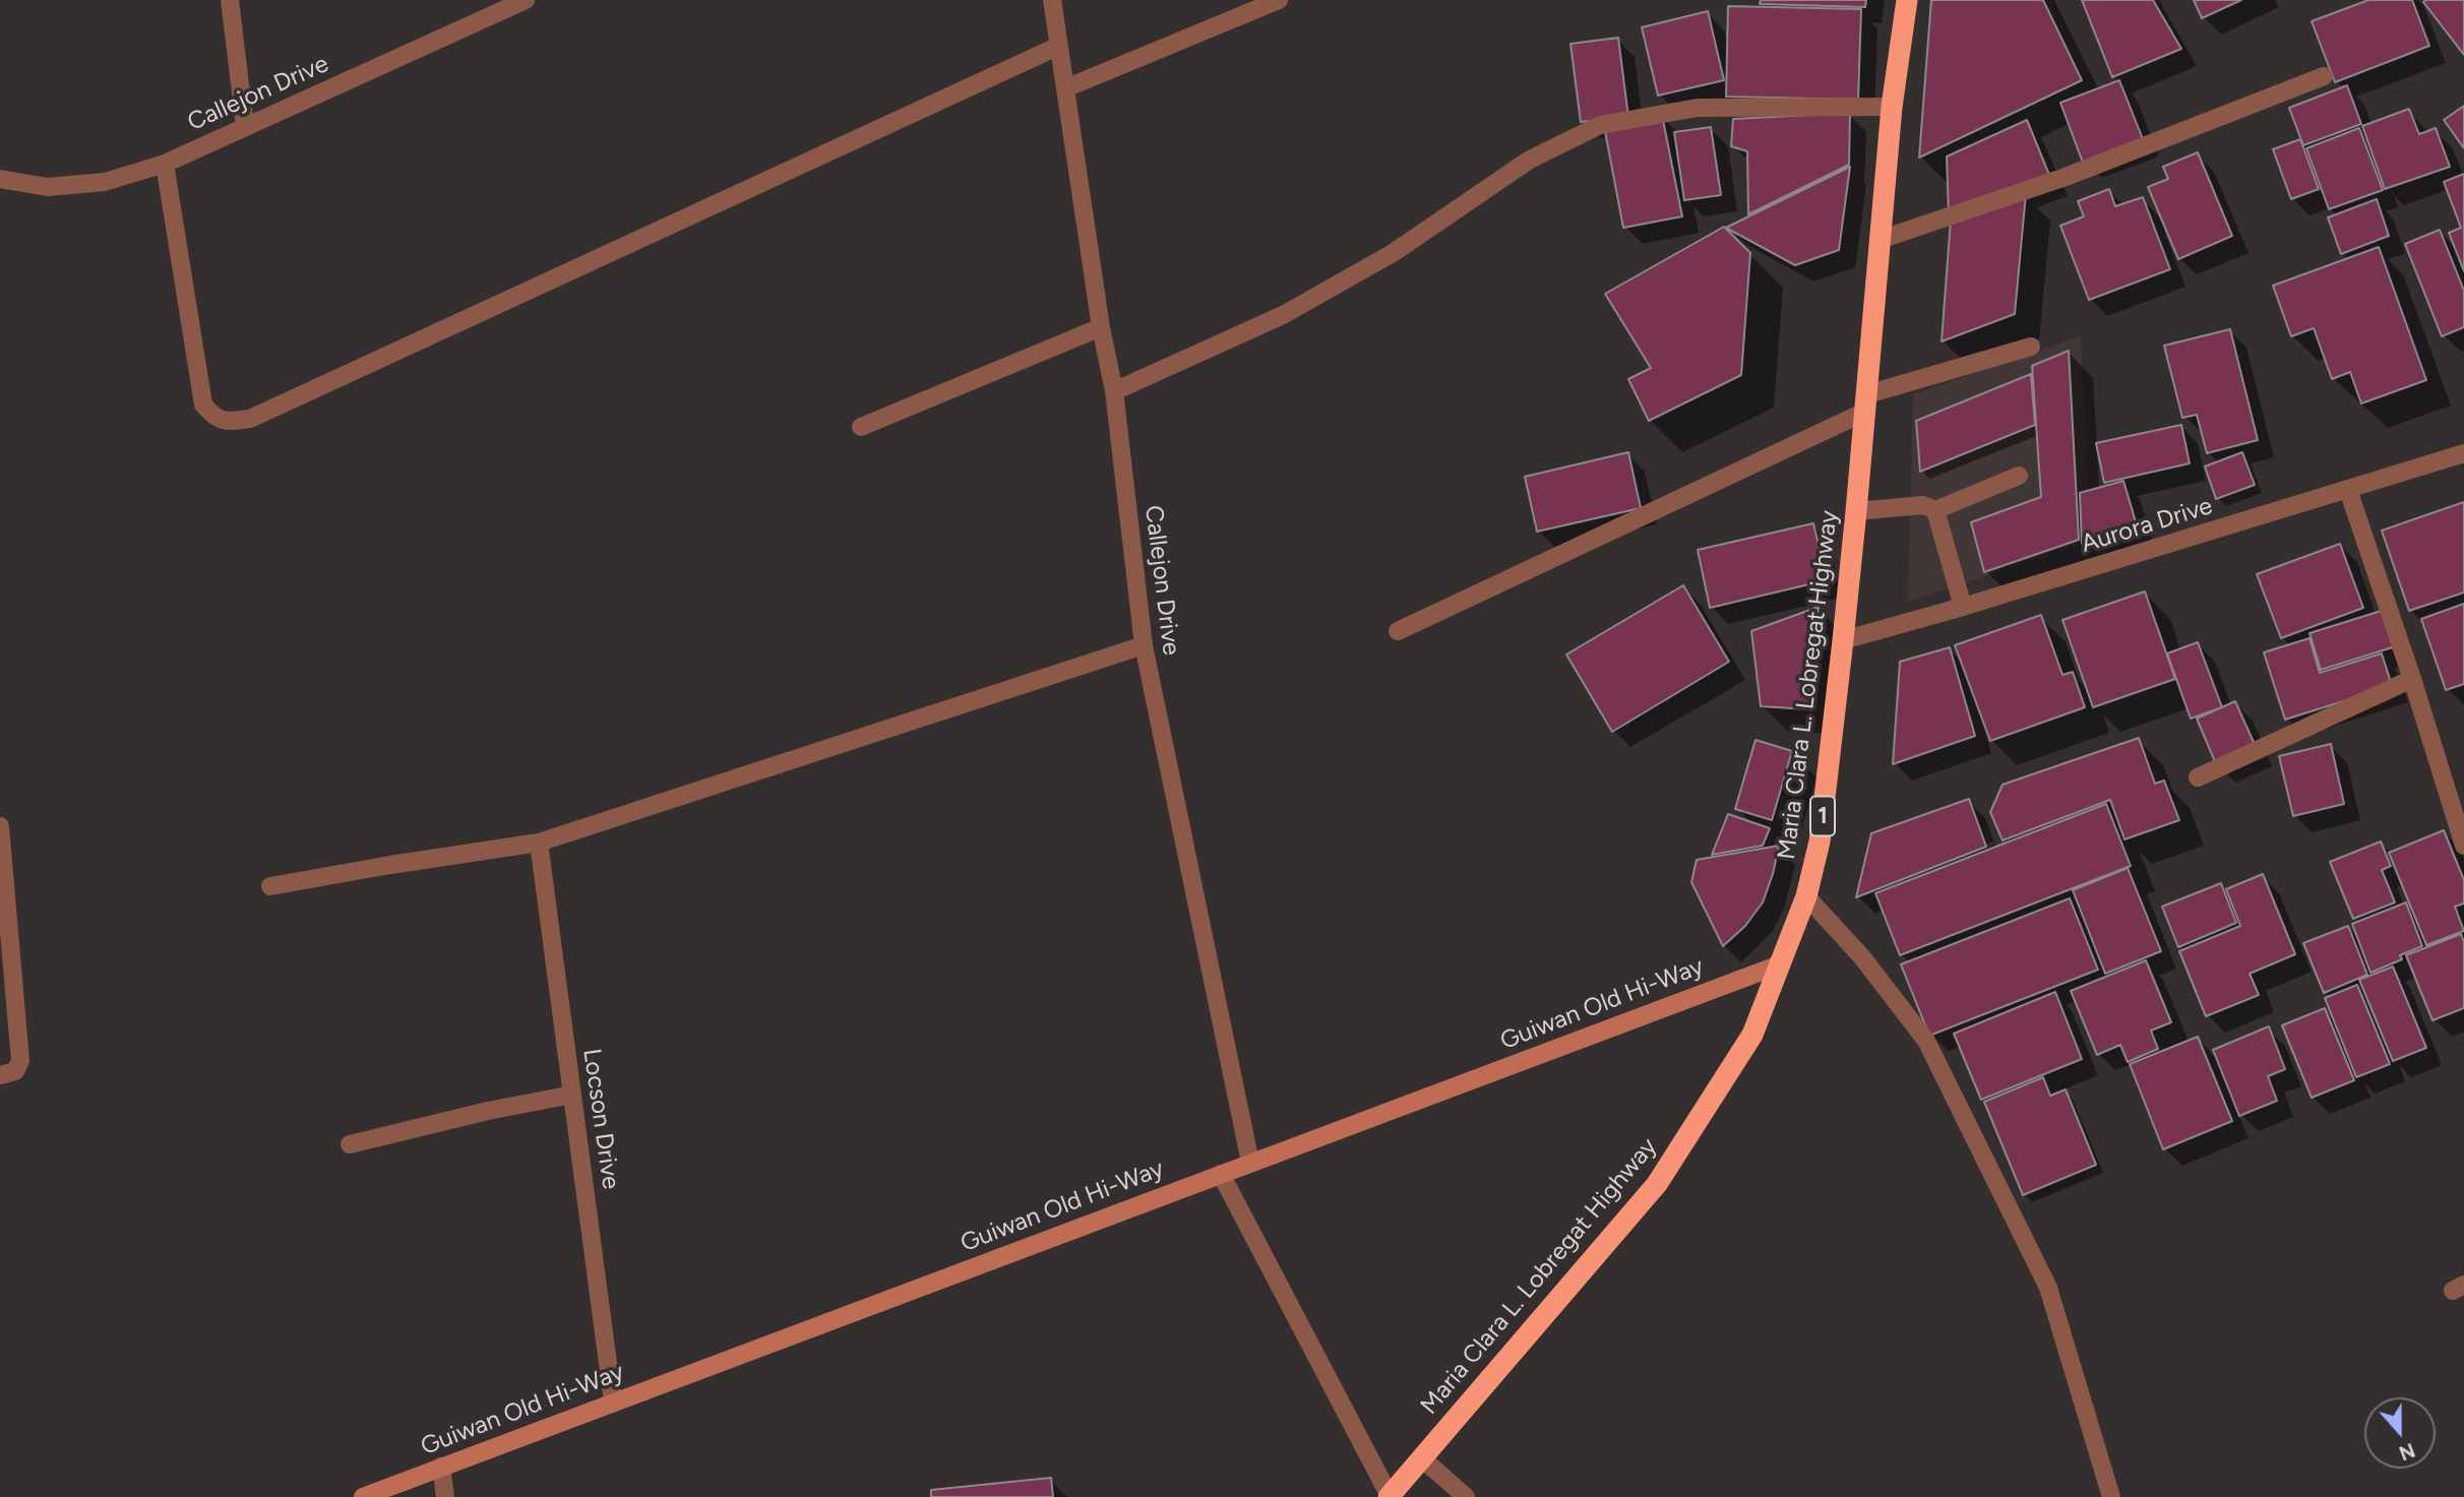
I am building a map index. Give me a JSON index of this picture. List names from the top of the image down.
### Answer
{
  "streets": {
    "highway": ["Maria Clara L. Lobregat Highway", "1"],
    "street": [
      "Callejon Drive",
      "Aurora Drive",
      "Guiwan Old Hi-Way",
      "Locson Drive"
    ]
  },
  "crossings": [
    ["Callejon Drive", "Guiwan Old Hi-Way"],
    ["Aurora Drive", "Maria Clara L. Lobregat Highway"],
    ["Maria Clara L. Lobregat Highway", "Guiwan Old Hi-Way"],
    ["Guiwan Old Hi-Way", "Locson Drive"]
  ],
  "north": "bottom"
}
